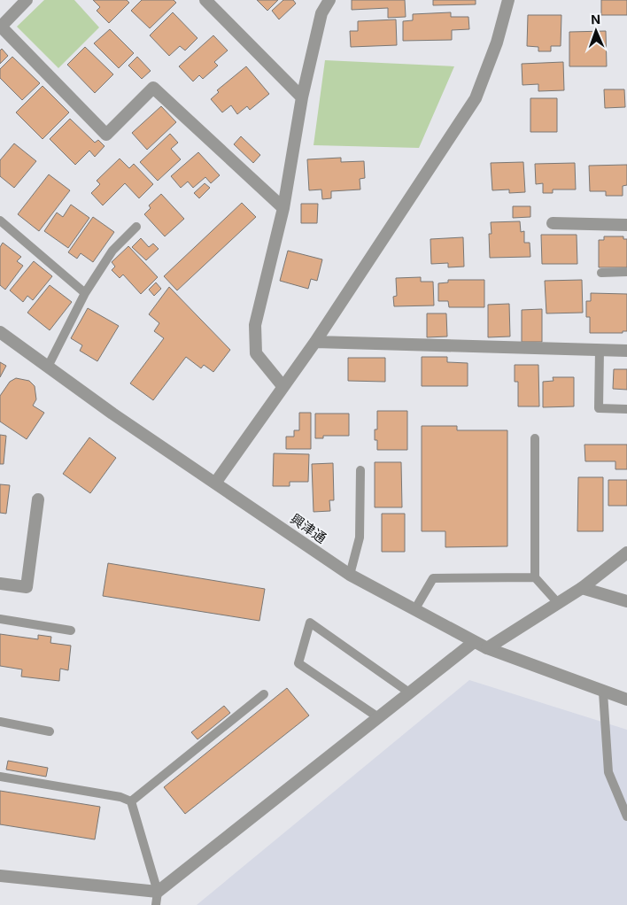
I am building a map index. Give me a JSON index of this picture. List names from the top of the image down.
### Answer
{
  "streets": {
    "street": ["興津通"]
  },
  "north": "top"
}
